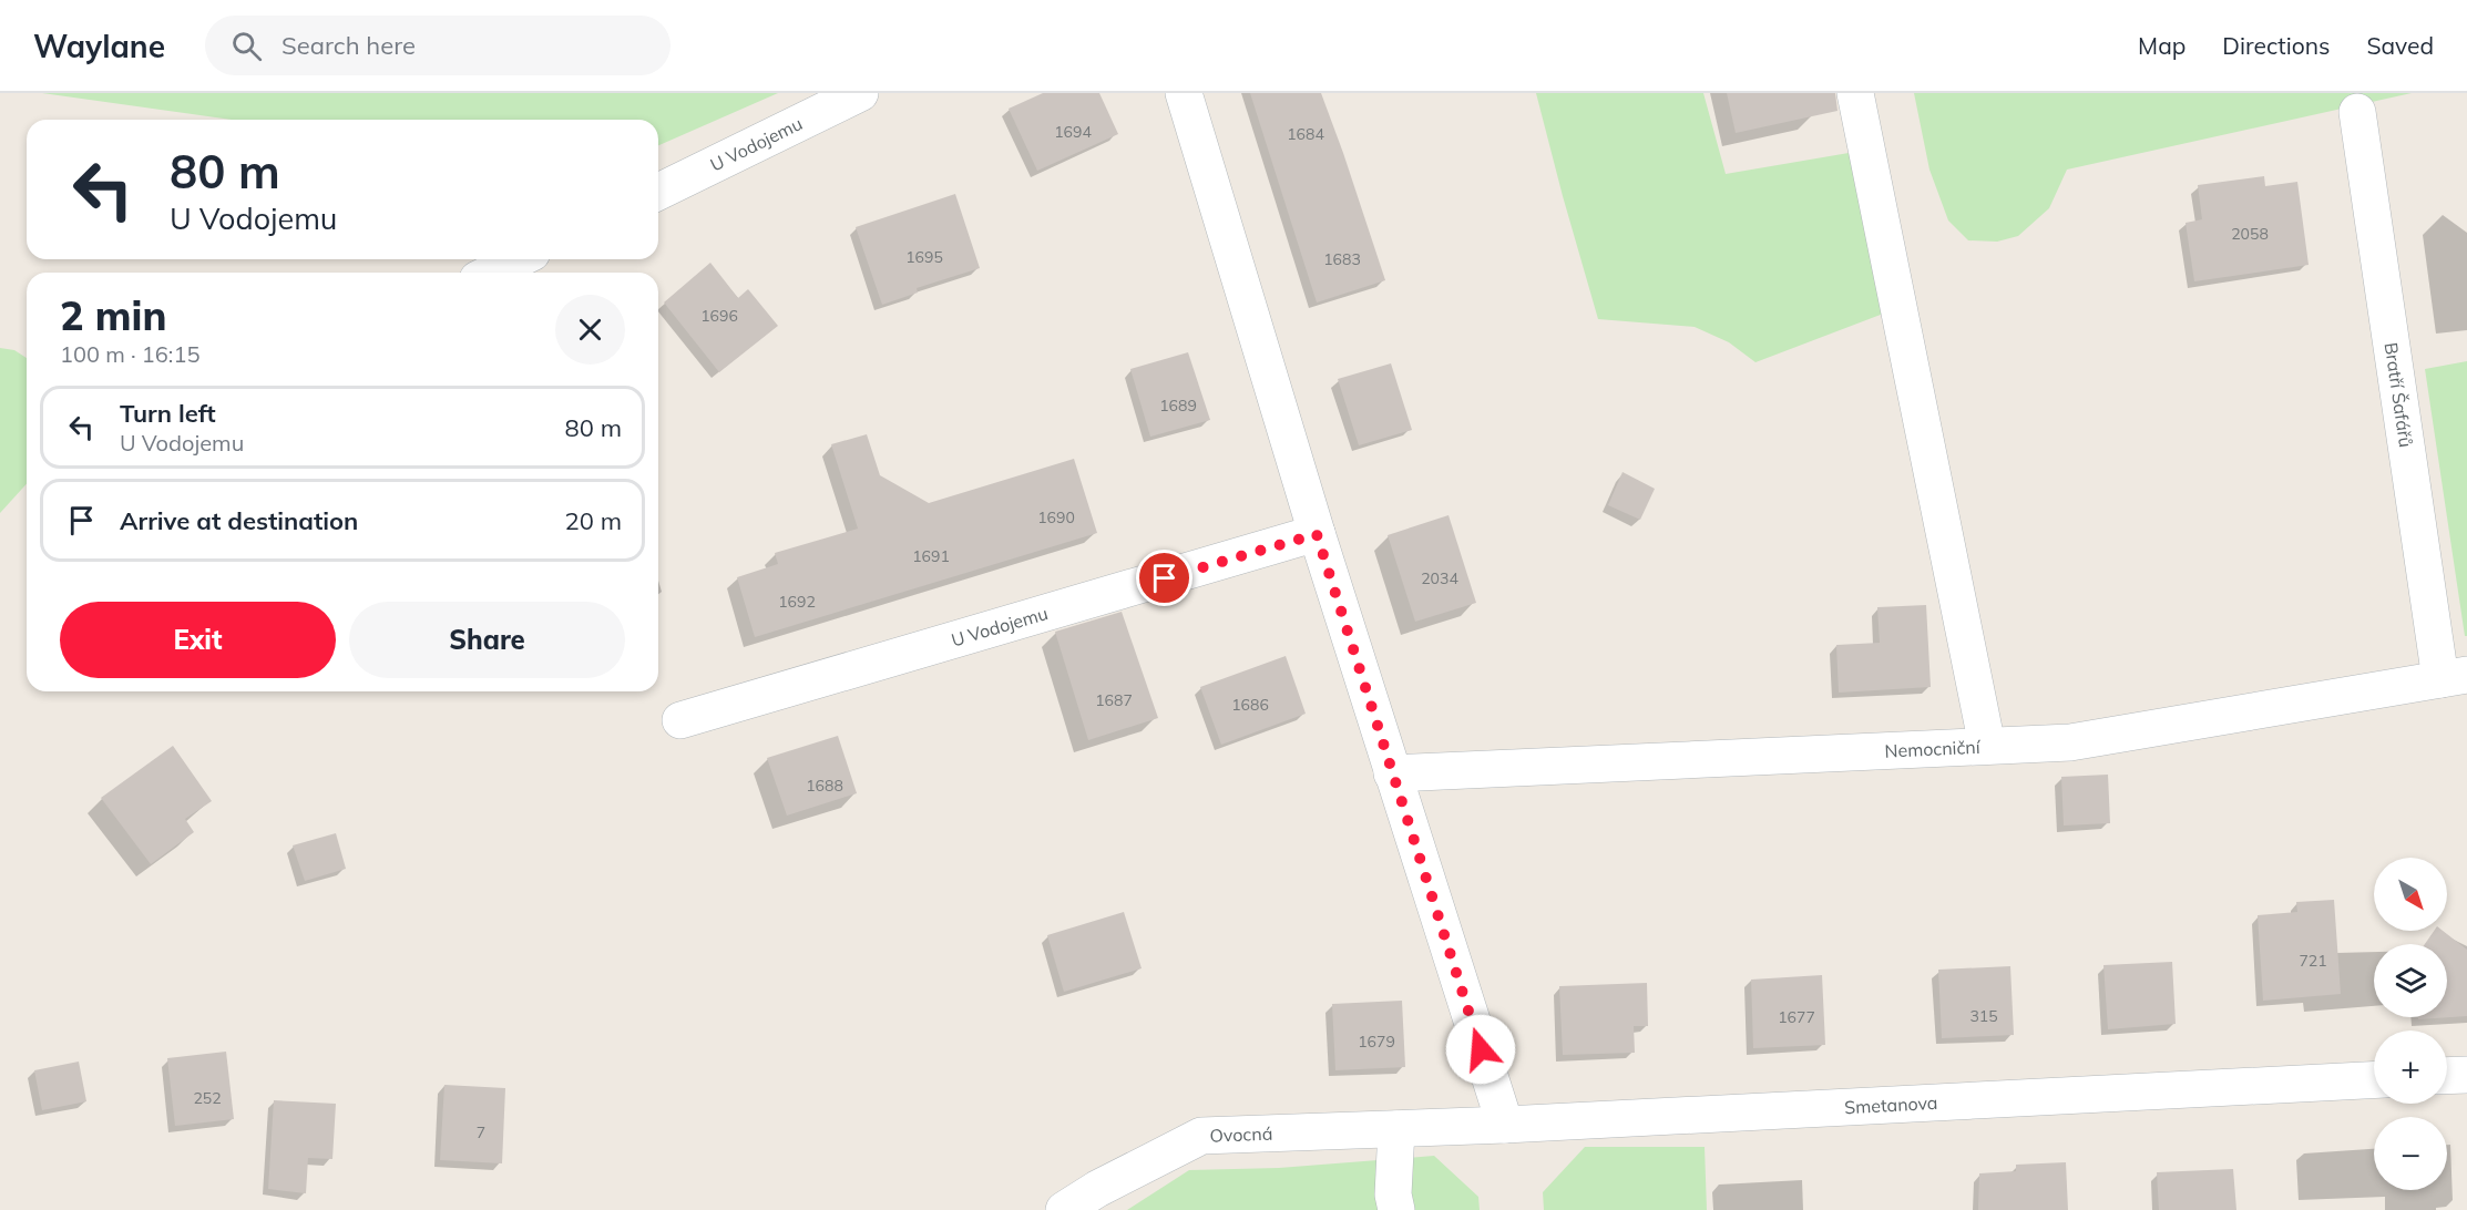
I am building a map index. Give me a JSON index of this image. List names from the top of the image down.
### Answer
{
  "streets": {
    "street": [
      "U Vodojemu",
      "Bratří Šafářů",
      "Nemocniční",
      "Smetanova",
      "Ovocná"
    ]
  },
  "crossings": [
    ["Bratří Šafářů", "Nemocniční"],
    ["Smetanova", "Ovocná"]
  ],
  "house_numbers": [
    "1694",
    "1684",
    "2058",
    "1695",
    "1683",
    "1696",
    "1689",
    "1690",
    "1691",
    "2034",
    "1692",
    "1687",
    "1686",
    "1688",
    "721",
    "315",
    "1677",
    "1679",
    "252",
    "7"
  ],
  "north": "bottom right",
  "page": {
    "header": "Waylane",
    "search": "Search here",
    "nav": ["Map", "Directions", "Saved"],
    "turn": ["80 m", "U Vodojemu"],
    "heading": ["2 min", "100 m · 16:15"],
    "list": [
      {
        "name": "Turn left",
        "note": "U Vodojemu",
        "value": "80 m"
      },
      {
        "name": "Arrive at destination",
        "value": "20 m"
      }
    ],
    "buttons": ["Exit", "Share"],
    "map_buttons": ["+", "−"]
  }
}
